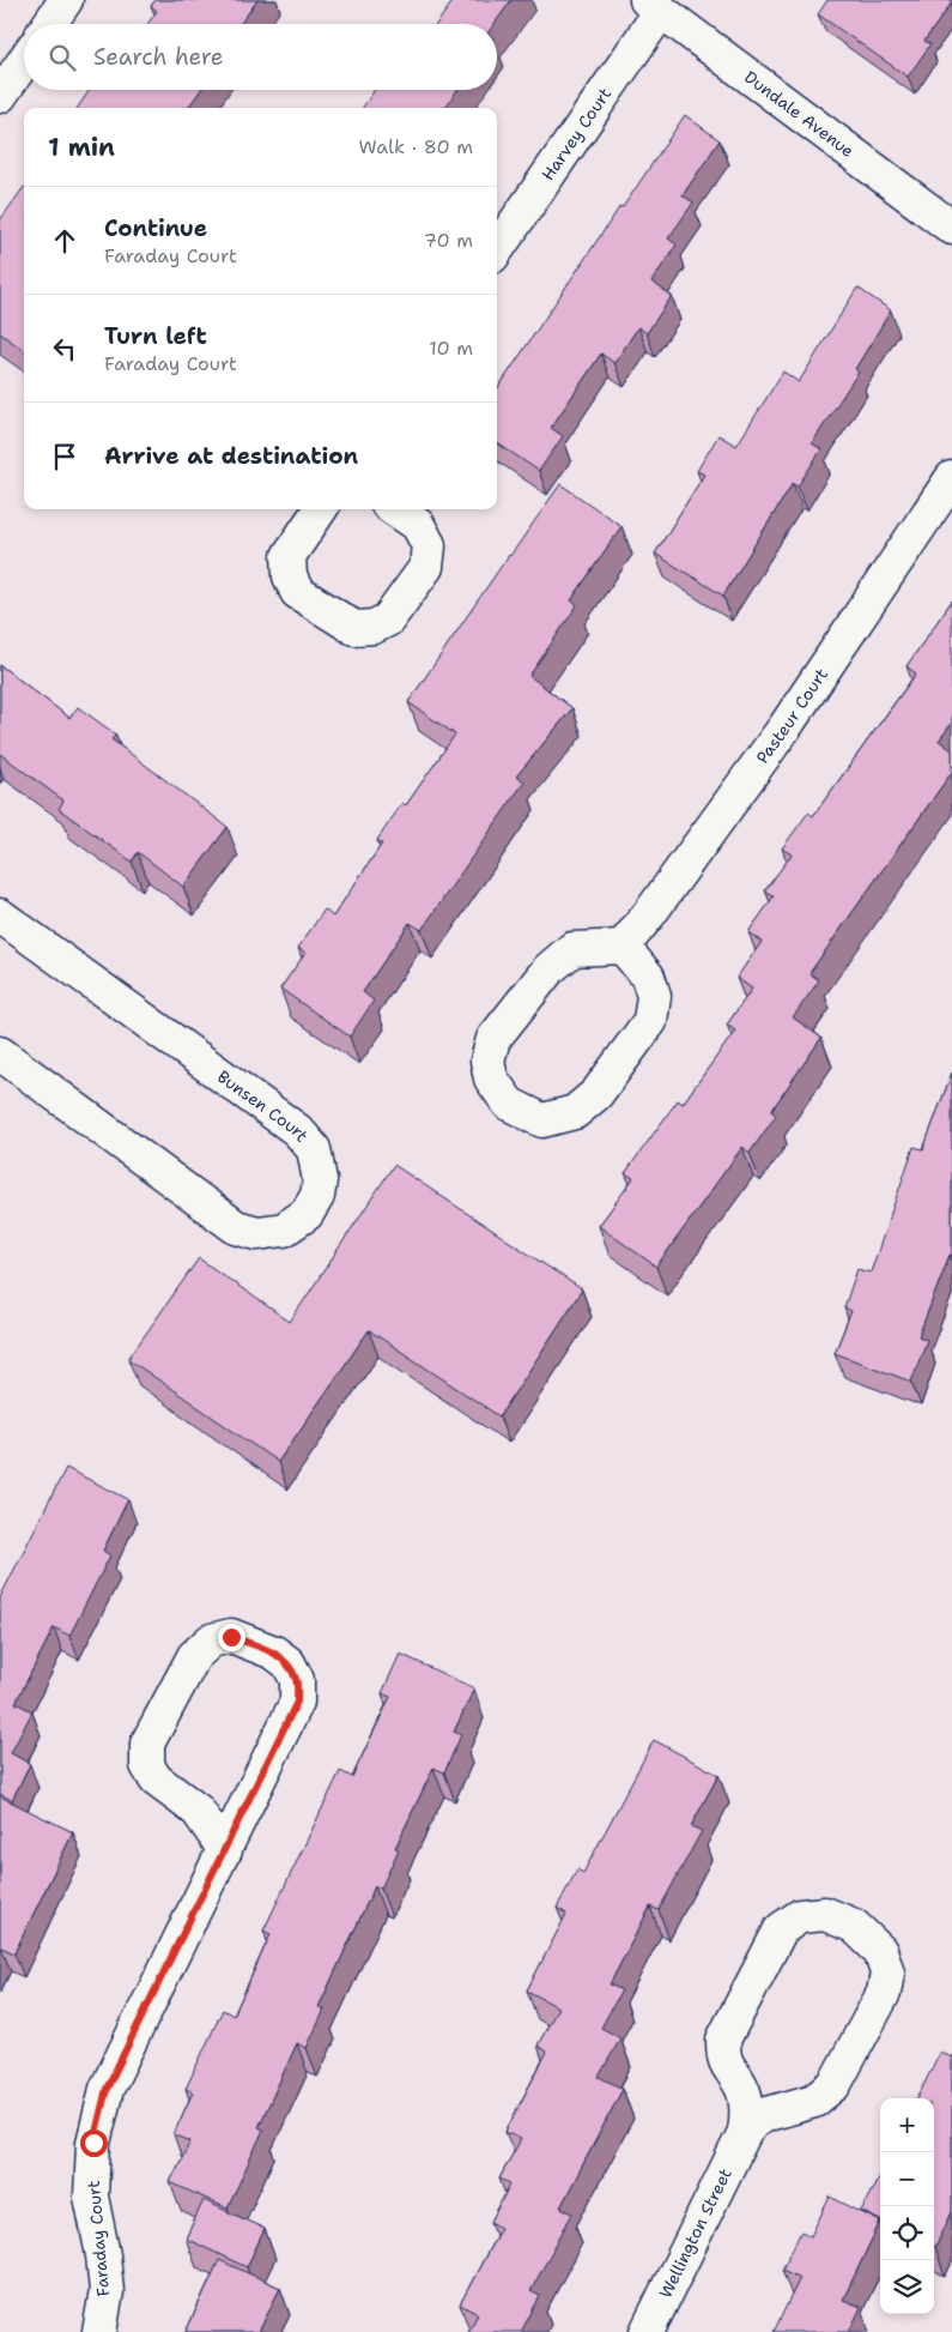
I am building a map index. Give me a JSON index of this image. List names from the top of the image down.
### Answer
{
  "streets": {
    "street": [
      "Dundale Avenue",
      "Harvey Court",
      "Pasteur Court",
      "Bunsen Court",
      "Wellington Street",
      "Faraday Court"
    ]
  },
  "crossings": [
    ["Dundale Avenue", "Harvey Court"]
  ],
  "page": {
    "search": "Search here",
    "heading": ["1 min", "Walk · 80 m"],
    "list": [
      ["Continue", "Faraday Court", "70 m"],
      ["Turn left", "Faraday Court", "10 m"],
      "Arrive at destination"
    ],
    "map_buttons": ["+", "−"]
  }
}
